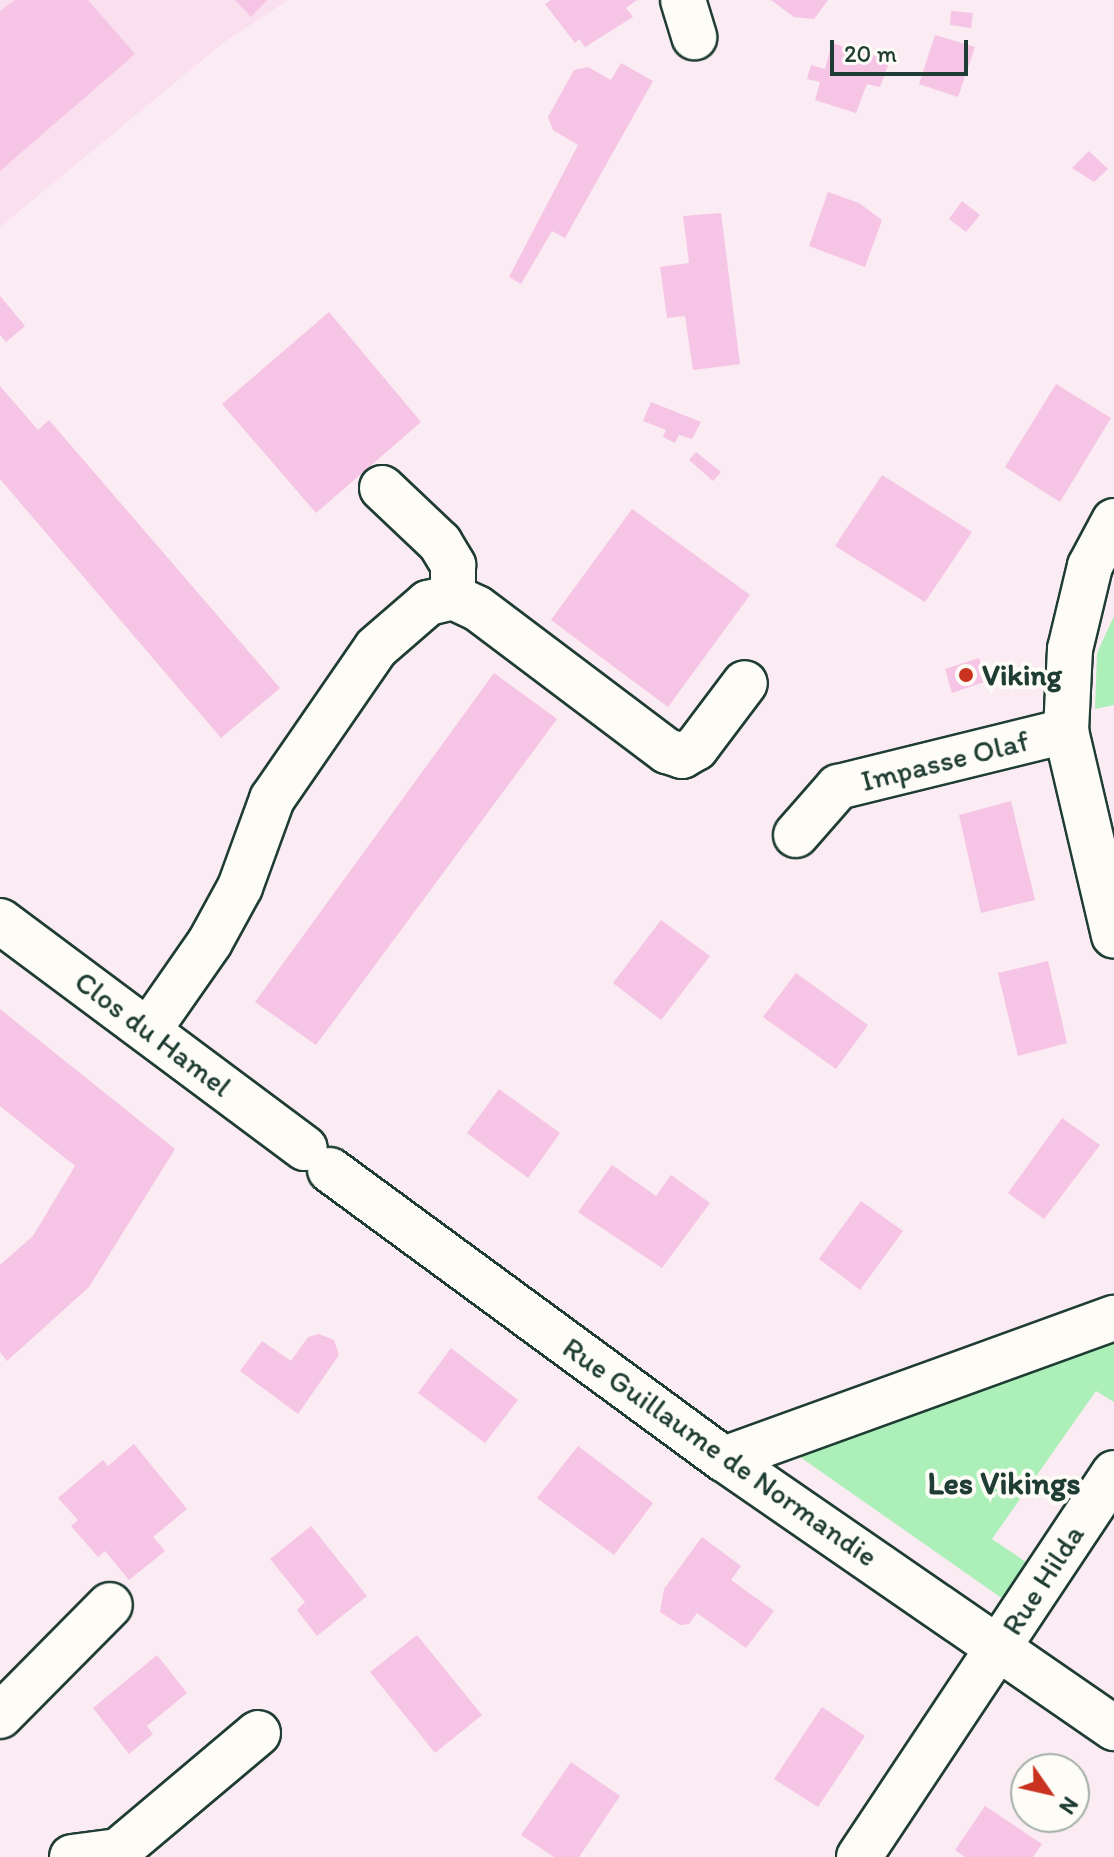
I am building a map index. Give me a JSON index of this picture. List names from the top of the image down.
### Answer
{
  "streets": {
    "street": [
      "Impasse Olaf",
      "Clos du Hamel",
      "Rue Guillaume de Normandie",
      "Rue Hilda"
    ]
  },
  "crossings": [
    ["Clos du Hamel", "Rue Guillaume de Normandie"],
    ["Rue Guillaume de Normandie", "Rue Hilda"]
  ],
  "districts": ["Les Vikings"],
  "places": ["Viking"],
  "scale_bar": "20 m",
  "north": "bottom right"
}
